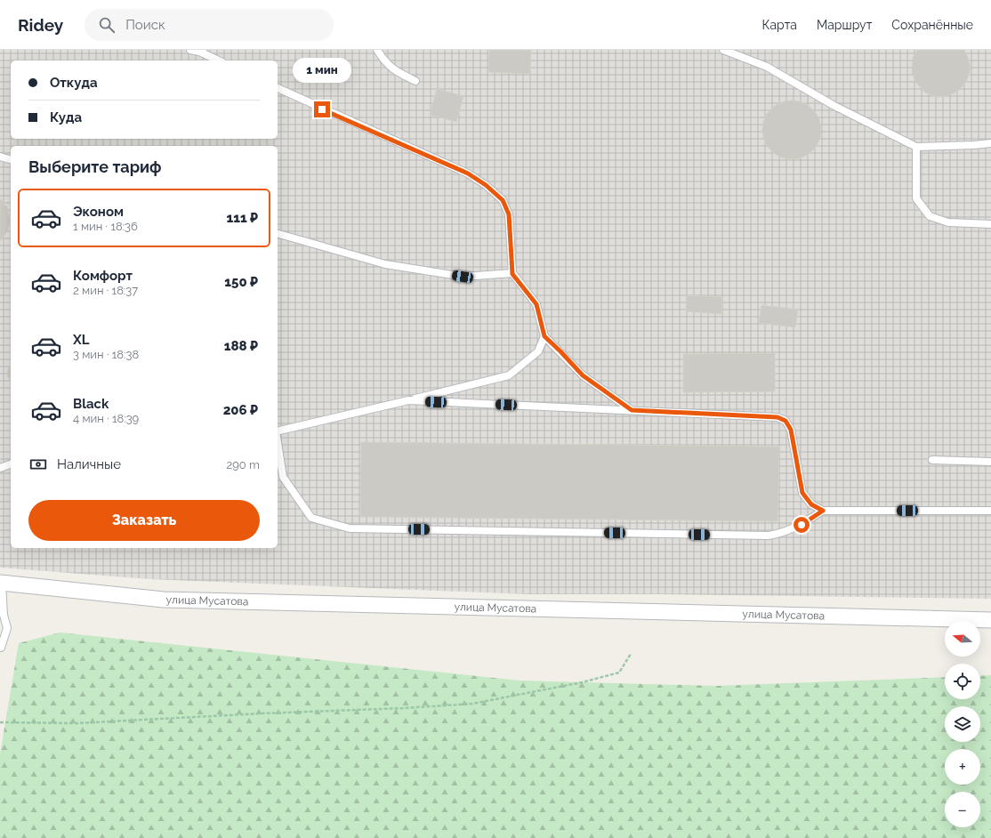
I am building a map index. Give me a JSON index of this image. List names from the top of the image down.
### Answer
{
  "streets": {
    "street": ["улица Мусатова"]
  },
  "north": "left",
  "page": {
    "header": "Ridey",
    "search": "Поиск",
    "nav": ["Карта", "Маршрут", "Сохранённые"],
    "bubble": "1 мин",
    "banner": ["Откуда", "Куда"],
    "heading": "Выберите тариф",
    "list": [
      {
        "name": "Эконом",
        "note": "1 мин · 18:36",
        "value": "111 ₽"
      },
      {
        "name": "Комфорт",
        "note": "2 мин · 18:37",
        "value": "150 ₽"
      },
      {
        "name": "XL",
        "note": "3 мин · 18:38",
        "value": "188 ₽"
      },
      {
        "name": "Black",
        "note": "4 мин · 18:39",
        "value": "206 ₽"
      }
    ],
    "pay": ["Наличные", "290 m"],
    "buttons": "Заказать",
    "map_buttons": ["+", "−"]
  }
}
